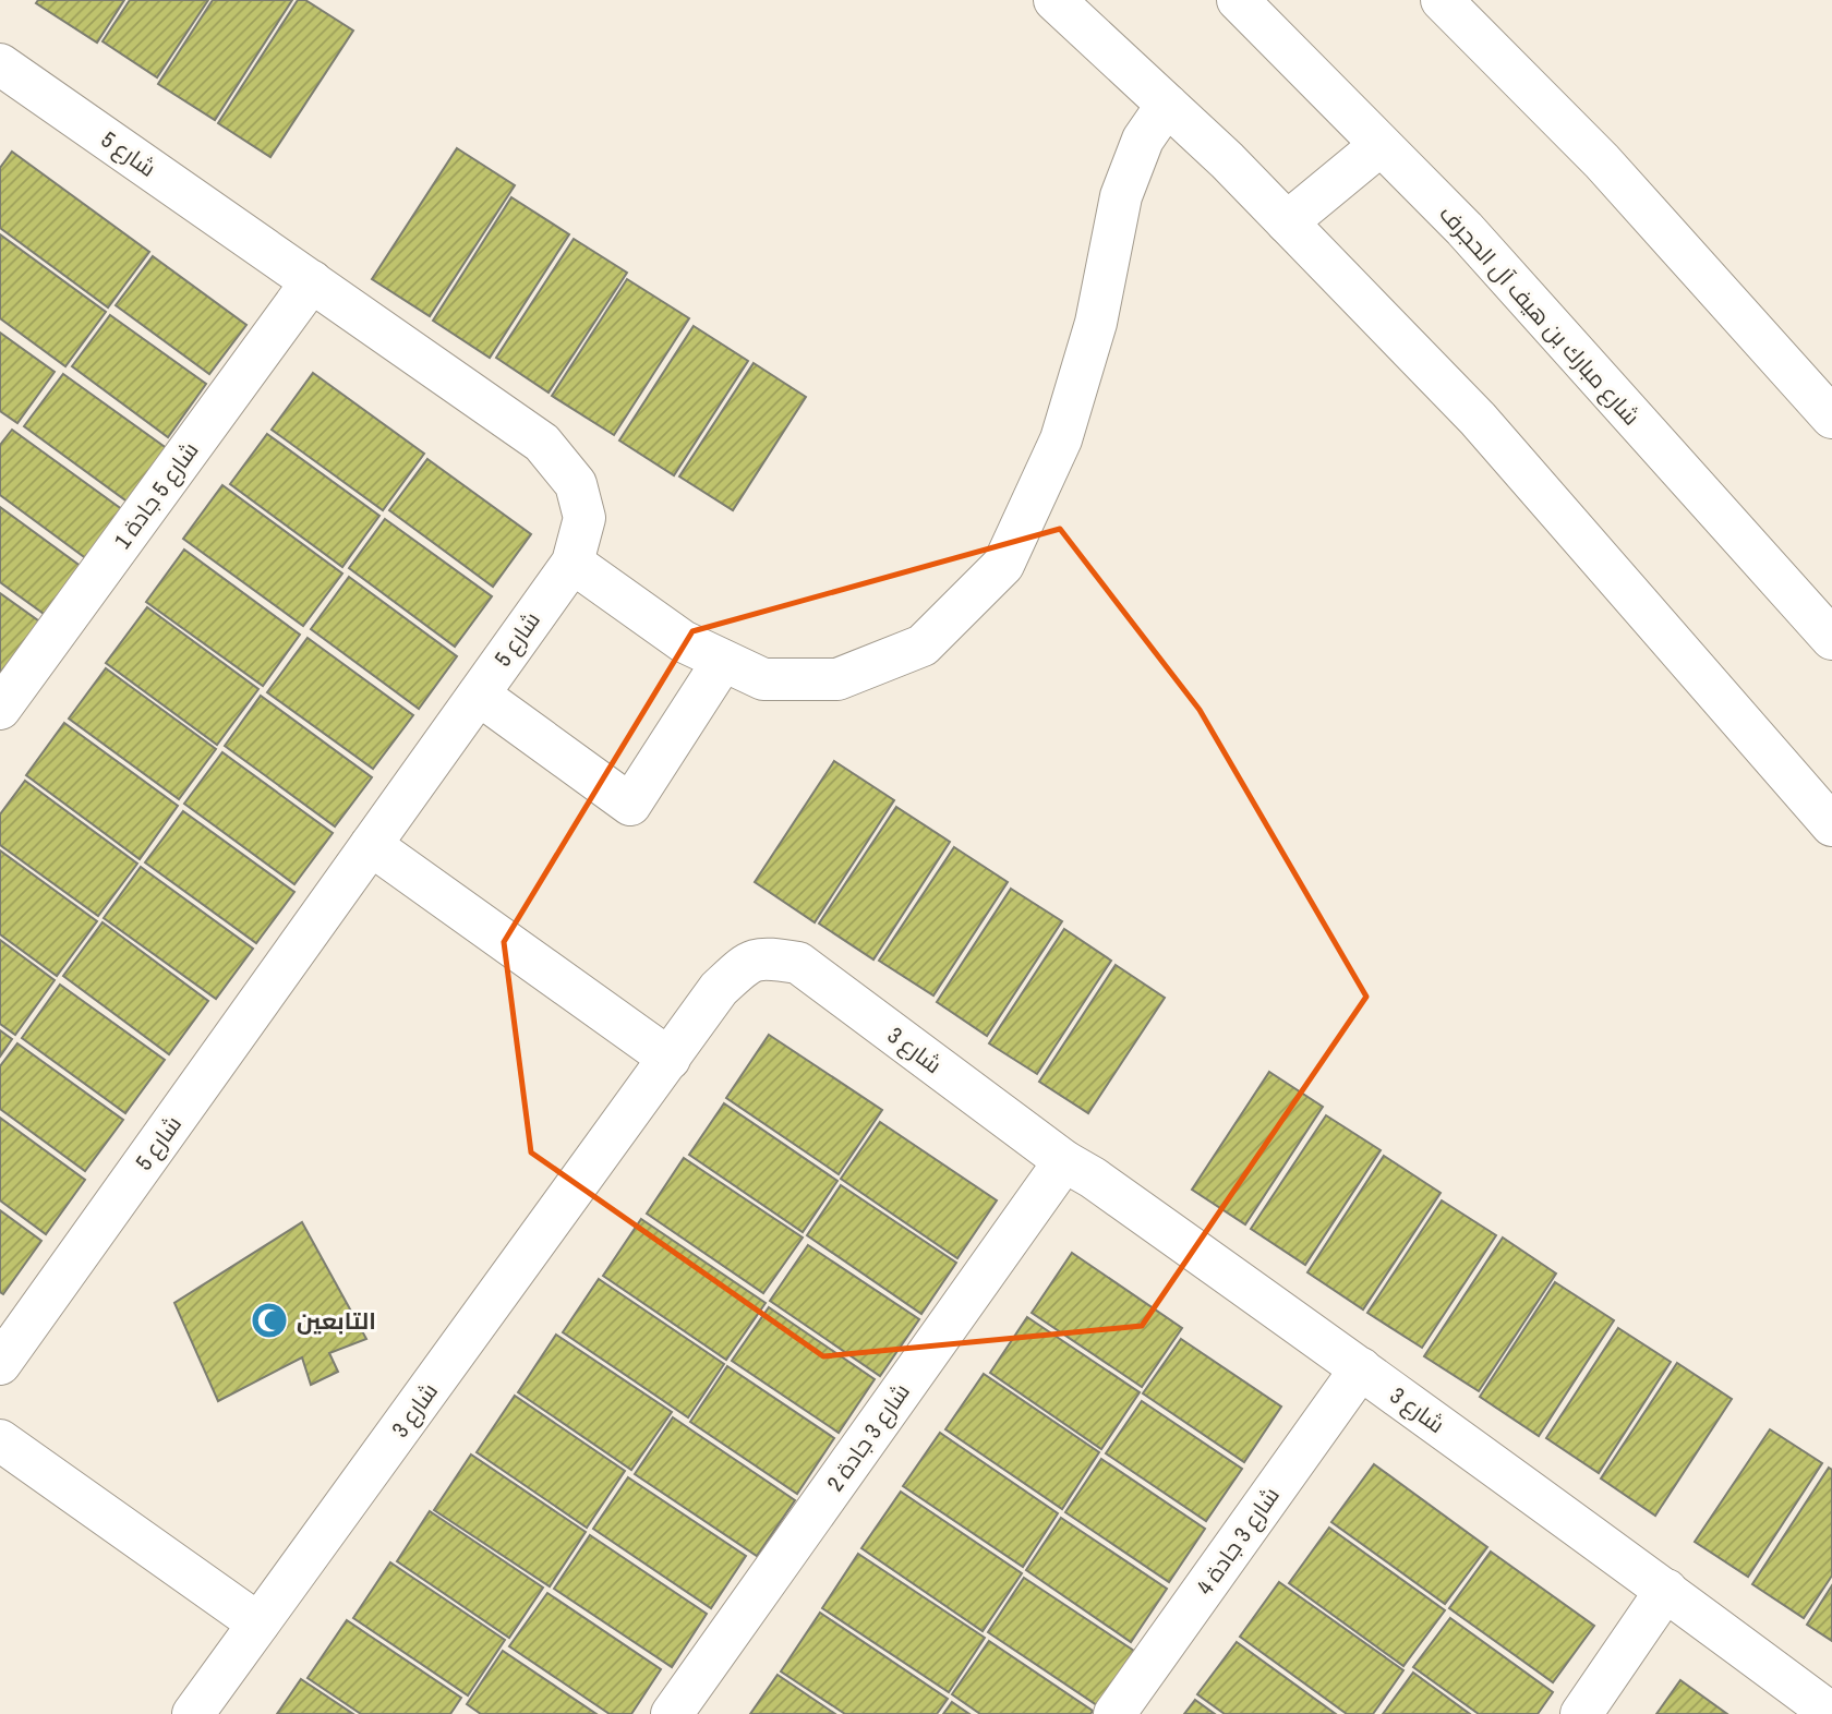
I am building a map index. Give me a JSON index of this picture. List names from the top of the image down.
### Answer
{
  "streets": {
    "street": [
      "شارع 5",
      "شارع مبارك بن هيف آل الحجرف",
      "شارع 5 جادة 1",
      "شارع 3",
      "شارع 3 جادة 2",
      "شارع 3 جادة 4"
    ]
  },
  "crossings": [
    ["شارع 5", "شارع 5 جادة 1"],
    ["شارع 3", "شارع 3 جادة 2"],
    ["شارع 3", "شارع 3 جادة 4"]
  ],
  "places": {
    "mosque": ["التابعين"]
  }
}
